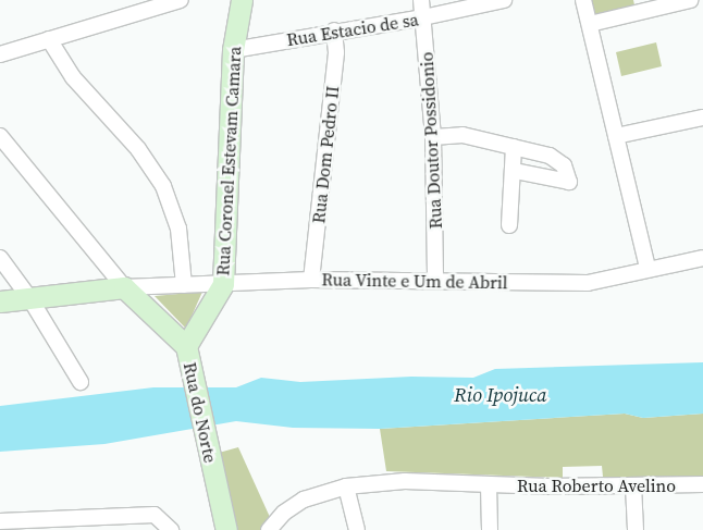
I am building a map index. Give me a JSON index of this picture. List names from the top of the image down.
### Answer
{
  "streets": {
    "main road": ["Rua Coronel Estevam Camara", "Rua do Norte"],
    "street": [
      "Rua Estacio de sa",
      "Rua Doutor Possidonio",
      "Rua Dom Pedro II",
      "Rua Vinte e Um de Abril",
      "Rua Roberto Avelino"
    ]
  },
  "crossings": [
    ["Rua Estacio de sa", "Rua Doutor Possidonio"],
    ["Rua Estacio de sa", "Rua Dom Pedro II"],
    ["Rua Estacio de sa", "Rua Coronel Estevam Camara"],
    ["Rua Doutor Possidonio", "Rua Vinte e Um de Abril"],
    ["Rua Dom Pedro II", "Rua Vinte e Um de Abril"],
    ["Rua Coronel Estevam Camara", "Rua Vinte e Um de Abril"],
    ["Rua Coronel Estevam Camara", "Rua do Norte"],
    ["Rua Vinte e Um de Abril", "Rua do Norte"]
  ],
  "water": ["Rio Ipojuca"]
}
